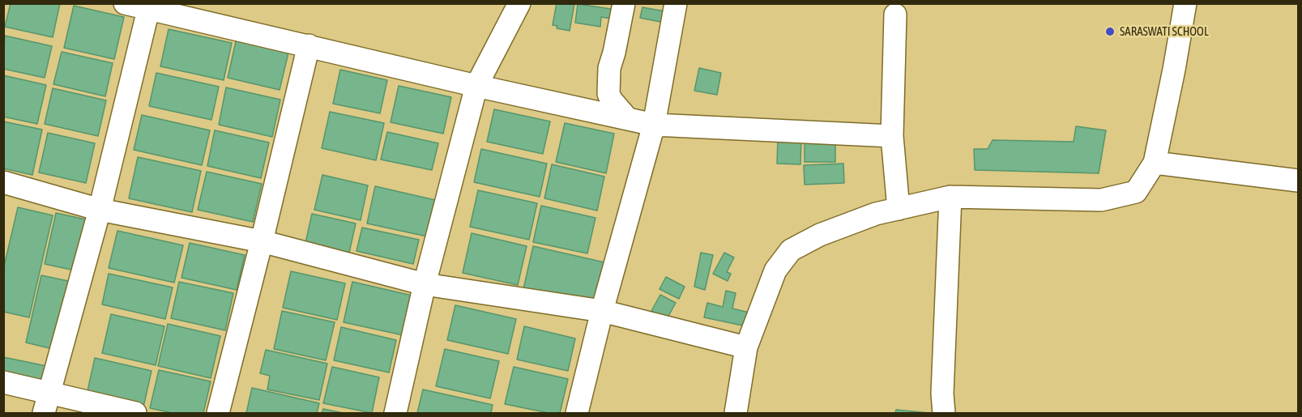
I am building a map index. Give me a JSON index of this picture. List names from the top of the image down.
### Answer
{
  "places": ["SARASWATI SCHOOL"]
}
